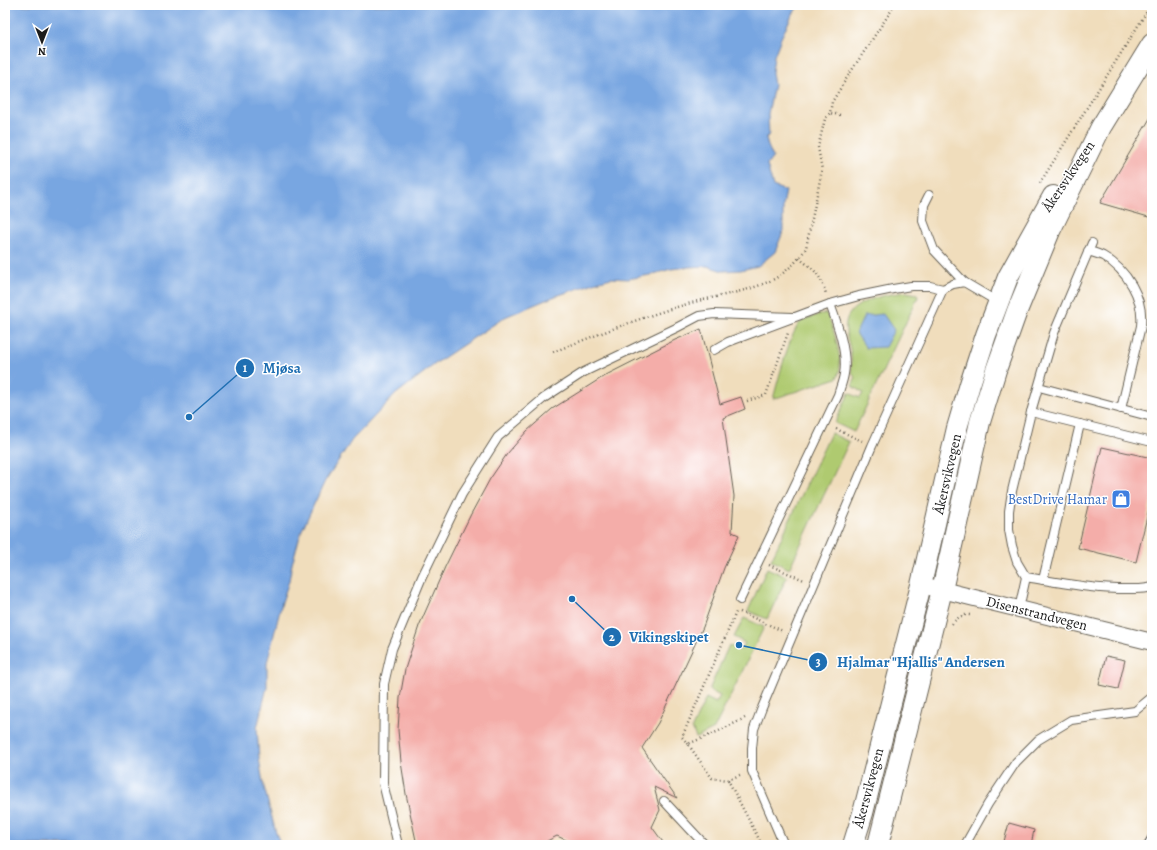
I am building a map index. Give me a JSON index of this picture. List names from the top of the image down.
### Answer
{
  "streets": {
    "street": ["Åkersvikvegen", "Disenstrandvegen"]
  },
  "crossings": [
    ["Åkersvikvegen", "Disenstrandvegen"]
  ],
  "places": {
    "other": ["Mjøsa", "Vikingskipet", "Hjalmar \"Hjallis\" Andersen"],
    "shop": ["BestDrive Hamar"]
  },
  "north": "bottom"
}
